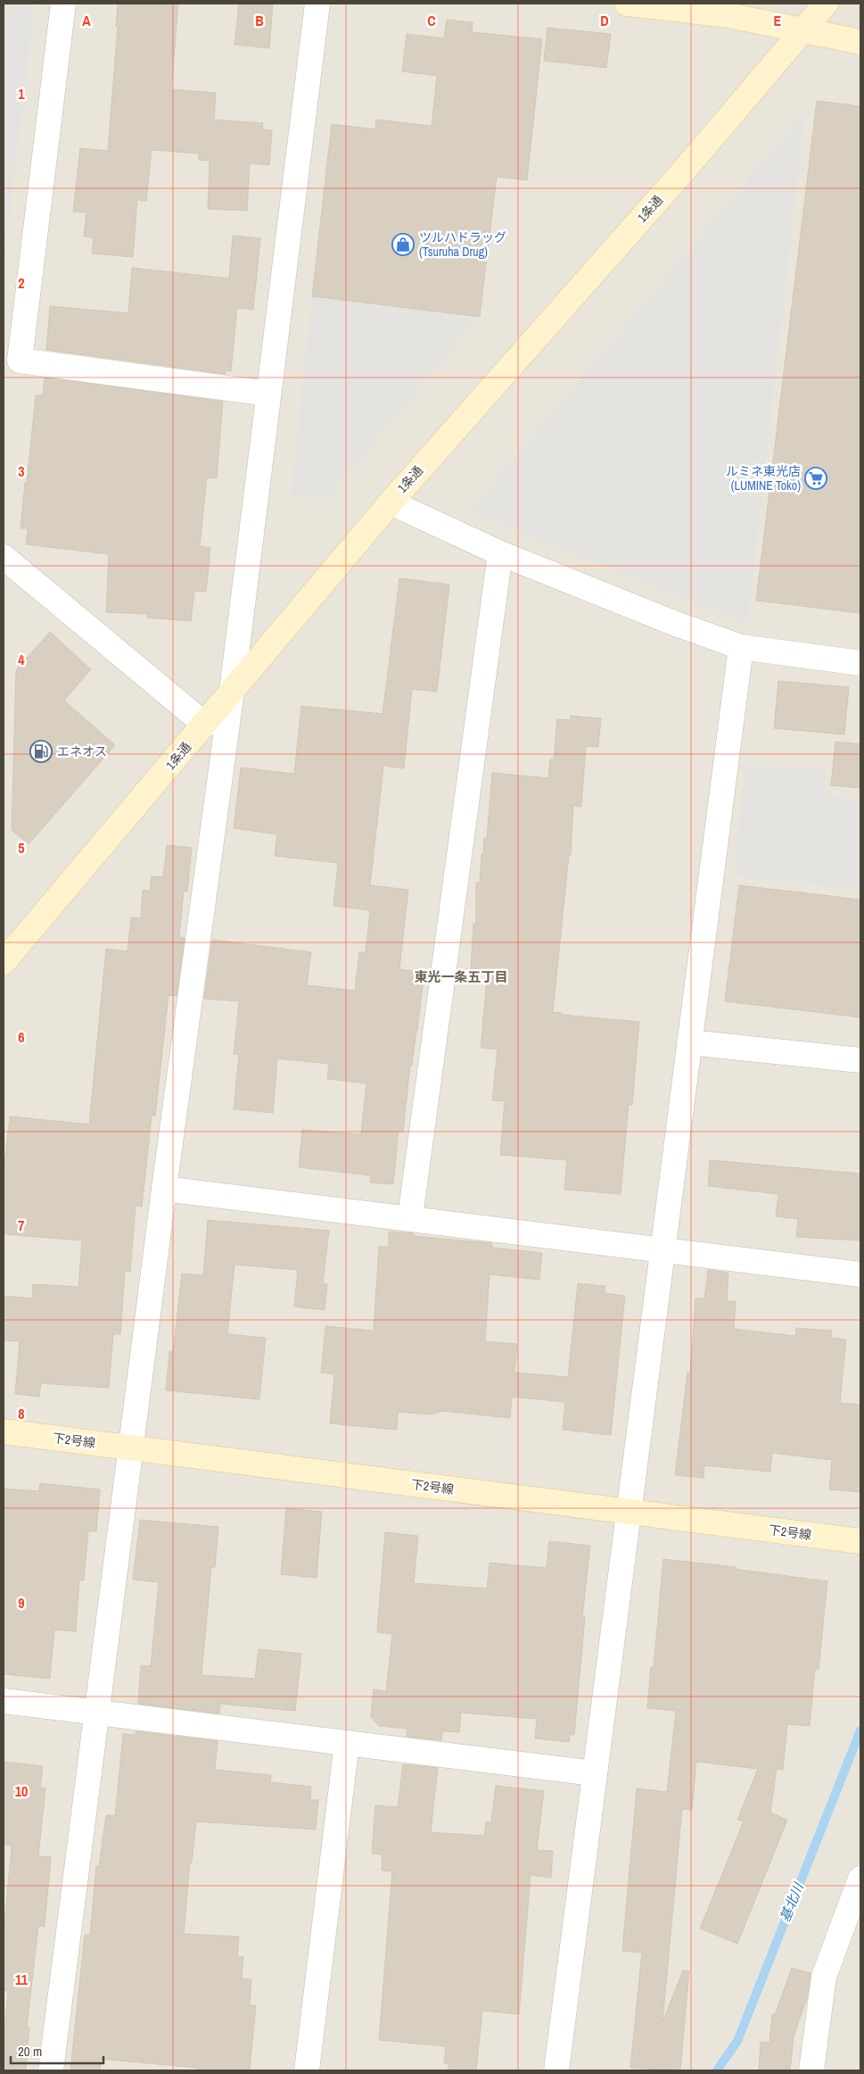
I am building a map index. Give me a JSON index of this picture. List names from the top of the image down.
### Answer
{
  "streets": {
    "main road": ["1条通", "下2号線"]
  },
  "districts": ["東光一条五丁目"],
  "water": ["基北川"],
  "places": {
    "shop": ["ツルハドラッグ (Tsuruha Drug)"],
    "supermarket": ["ルミネ東光店 (LUMINE Toko)"],
    "fuel station": ["エネオス"]
  },
  "scale_bar": "20 m",
  "grid": {
    "columns": [
      "A",
      "B",
      "C",
      "D",
      "E"
    ],
    "rows": [
      "1",
      "2",
      "3",
      "4",
      "5",
      "6",
      "7",
      "8",
      "9",
      "10",
      "11"
    ]
  }
}
